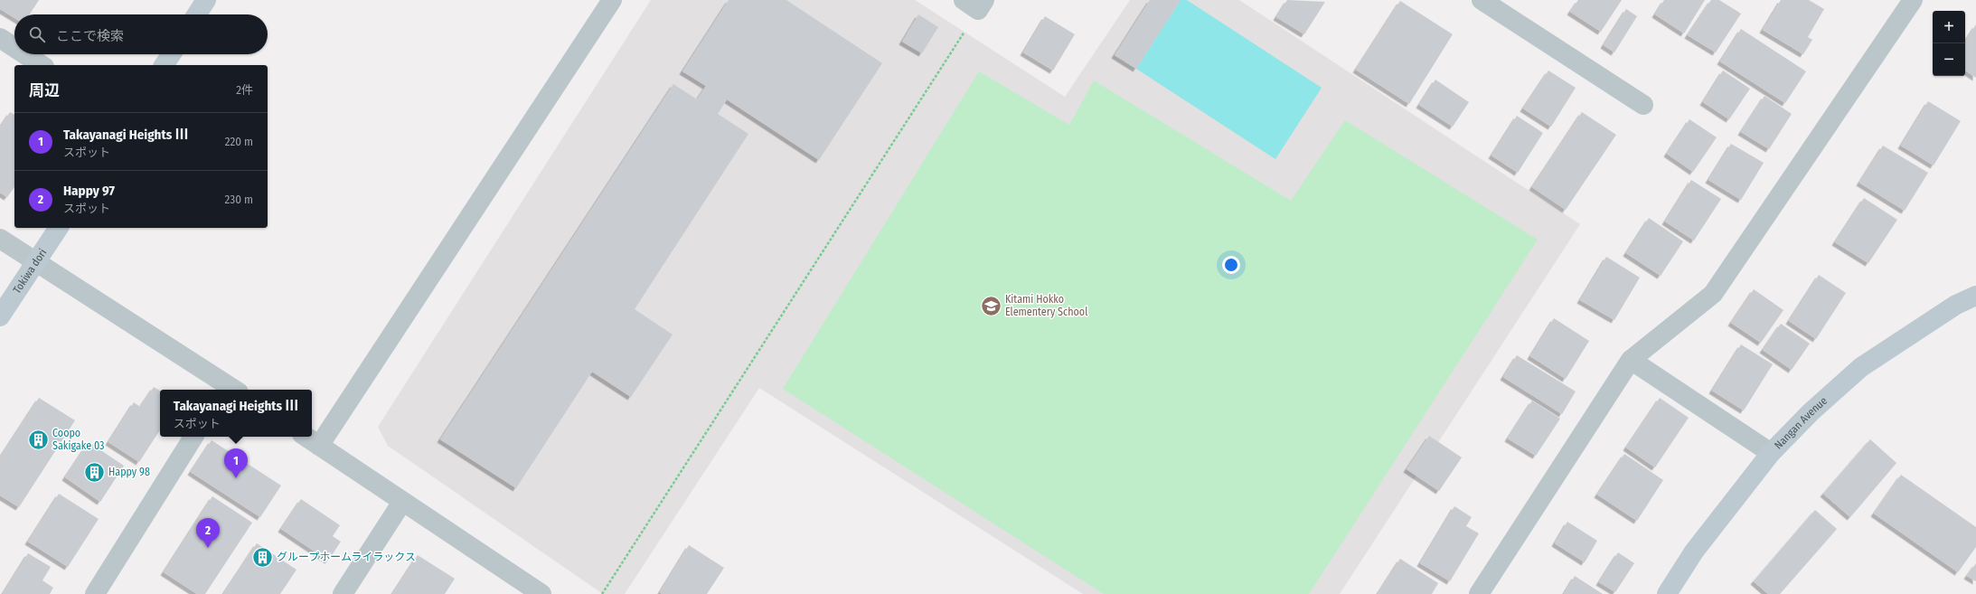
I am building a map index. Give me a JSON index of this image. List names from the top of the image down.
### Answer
{
  "streets": {
    "main road": ["Tokiwa dori", "Nangan Avenue"]
  },
  "places": {
    "school or university": ["Kitami Hokko Elementery School"],
    "building": ["Coopo Sakigake 03", "Happy 98", "グループホームライラックス"]
  },
  "page": {
    "map_buttons": ["+", "−"],
    "search": "ここで検索",
    "heading": ["周辺", "2件"],
    "list": [
      {
        "mark": "1",
        "name": "Takayanagi Heights Ⅲ",
        "note": "スポット",
        "value": "220 m"
      },
      {
        "mark": "2",
        "name": "Happy 97",
        "note": "スポット",
        "value": "230 m"
      }
    ],
    "popup": ["Takayanagi Heights Ⅲ", "スポット"],
    "pins": ["1", "2"]
  }
}
